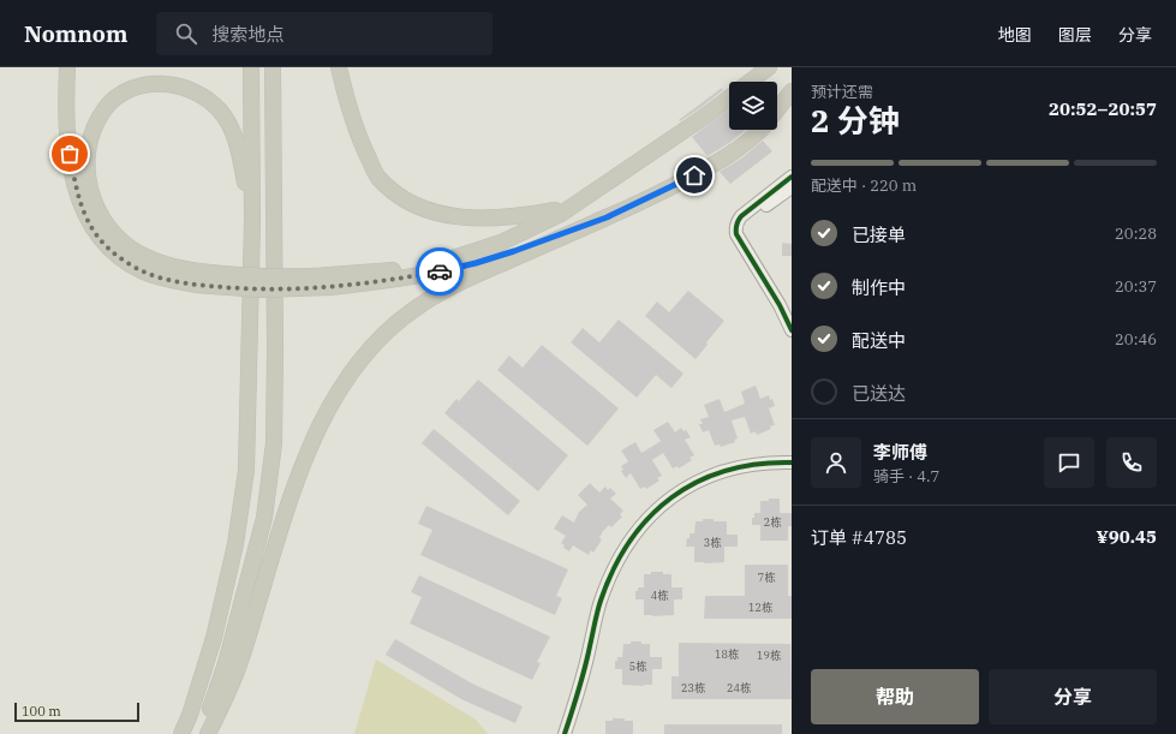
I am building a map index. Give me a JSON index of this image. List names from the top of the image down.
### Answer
{
  "house_numbers": [
    "2栋",
    "3栋",
    "7栋",
    "4栋",
    "12栋",
    "18栋",
    "19栋",
    "5栋",
    "23栋",
    "24栋"
  ],
  "scale_bar": "100 m",
  "page": {
    "header": "Nomnom",
    "search": "搜索地点",
    "nav": ["地图", "图层", "分享"],
    "heading": ["2 分钟", "预计还需", "20:52–20:57"],
    "panel": [
      "李师傅",
      "骑手 · 4.7",
      "订单 #4785",
      "¥90.45"
    ],
    "bar": "配送中 · 220 m",
    "list": [
      ["已接单", "20:28"],
      ["制作中", "20:37"],
      ["配送中", "20:46"],
      "已送达"
    ],
    "buttons": ["帮助", "分享"],
    "scale": "100 m"
  }
}
